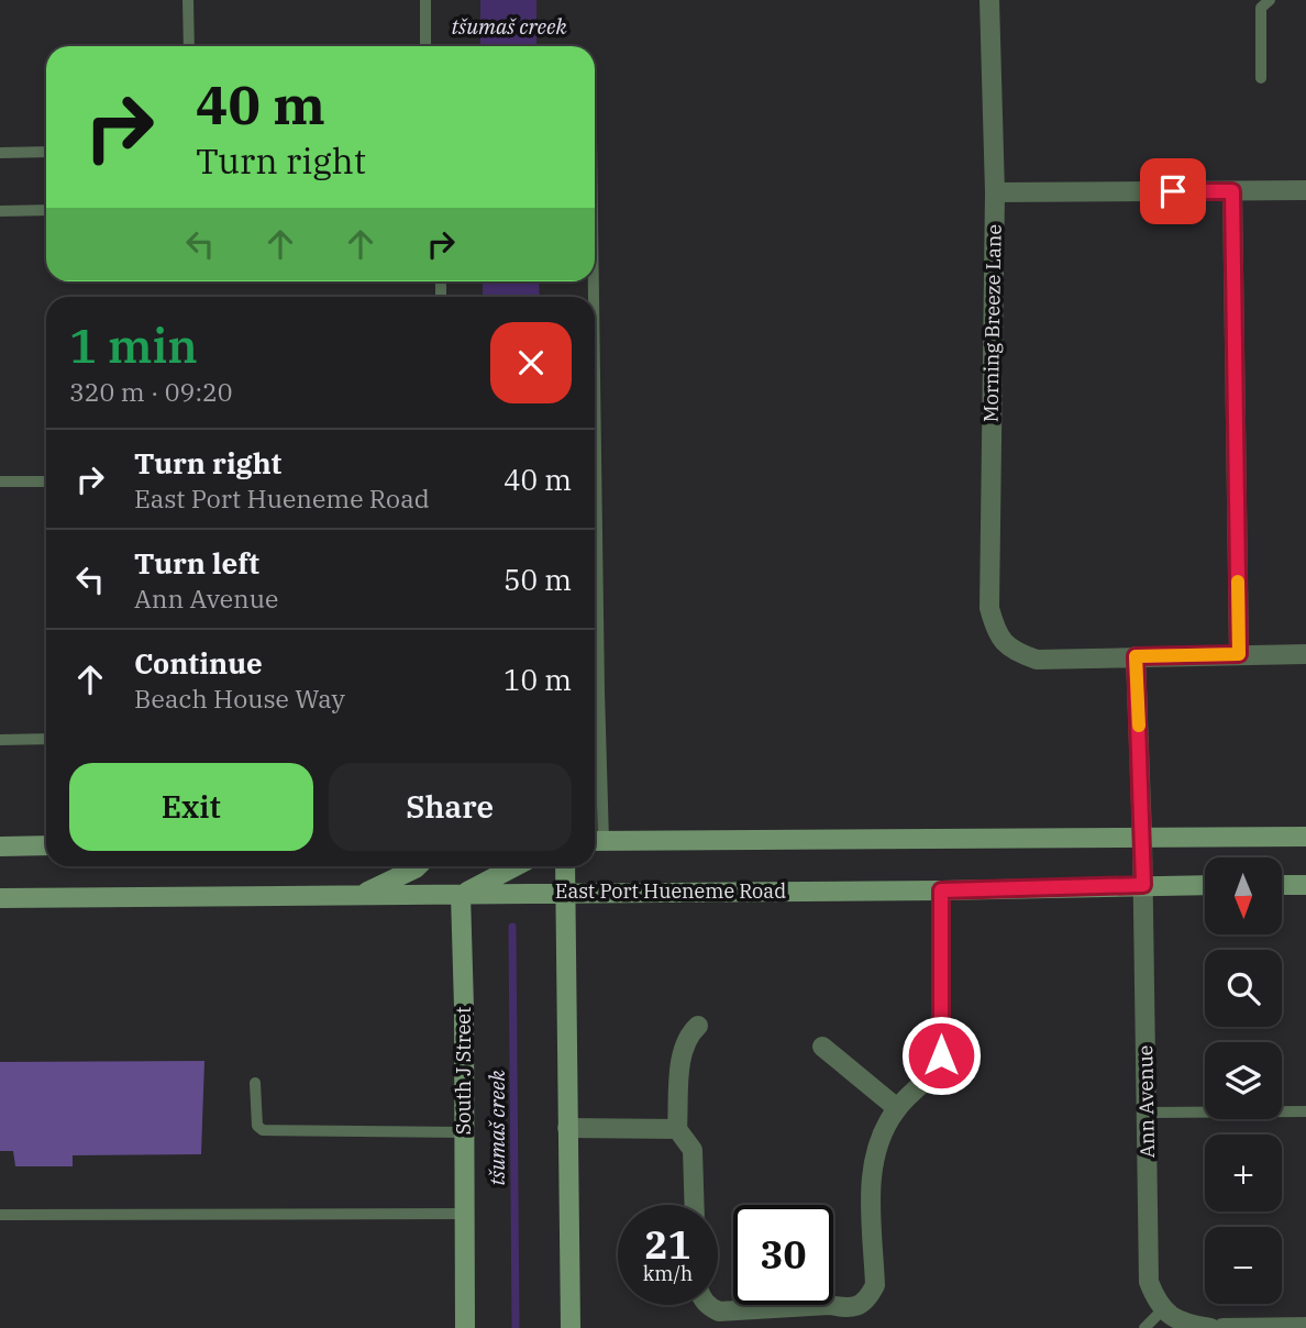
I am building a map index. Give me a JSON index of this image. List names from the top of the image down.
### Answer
{
  "streets": {
    "main road": ["East Port Hueneme Road", "South J Street"],
    "street": ["Morning Breeze Lane", "Ann Avenue"]
  },
  "crossings": [
    ["Morning Breeze Lane", "Ann Avenue"],
    ["East Port Hueneme Road", "South J Street"],
    ["East Port Hueneme Road", "Ann Avenue"]
  ],
  "water": ["tšumaš creek"],
  "north": "bottom",
  "page": {
    "turn": ["40 m", "Turn right"],
    "heading": ["1 min", "320 m · 09:20"],
    "list": [
      {
        "name": "Turn right",
        "note": "East Port Hueneme Road",
        "value": "40 m"
      },
      {
        "name": "Turn left",
        "note": "Ann Avenue",
        "value": "50 m"
      },
      {
        "name": "Continue",
        "note": "Beach House Way",
        "value": "10 m"
      }
    ],
    "buttons": ["Exit", "Share"],
    "map_buttons": ["+", "−"],
    "speed": "21 km/h",
    "limit": "30"
  }
}
